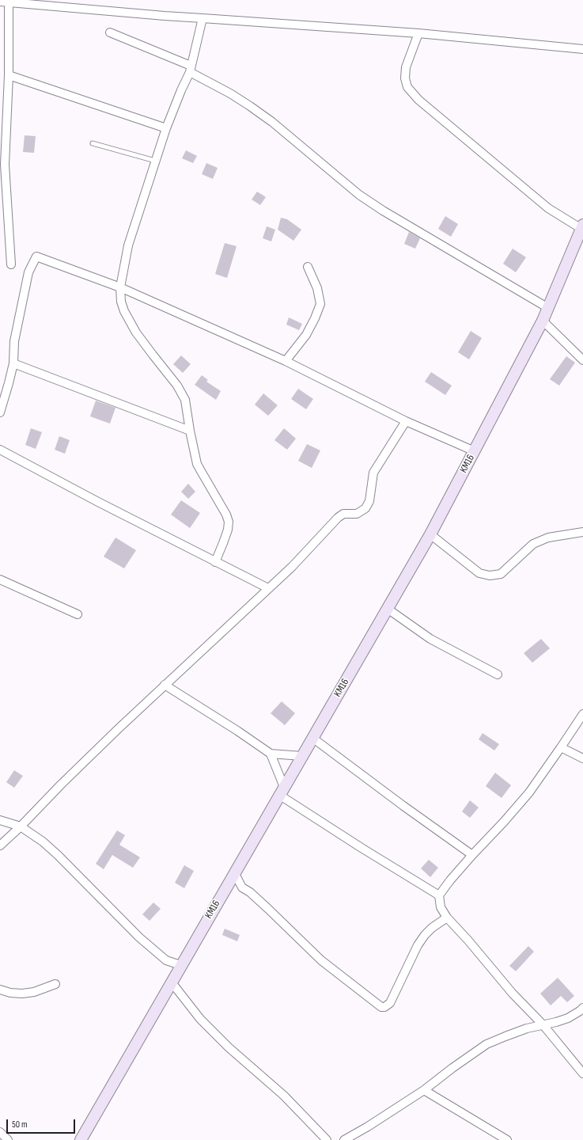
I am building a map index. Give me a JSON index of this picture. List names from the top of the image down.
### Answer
{
  "streets": {
    "street": ["KM16"]
  },
  "scale_bar": "50 m"
}
